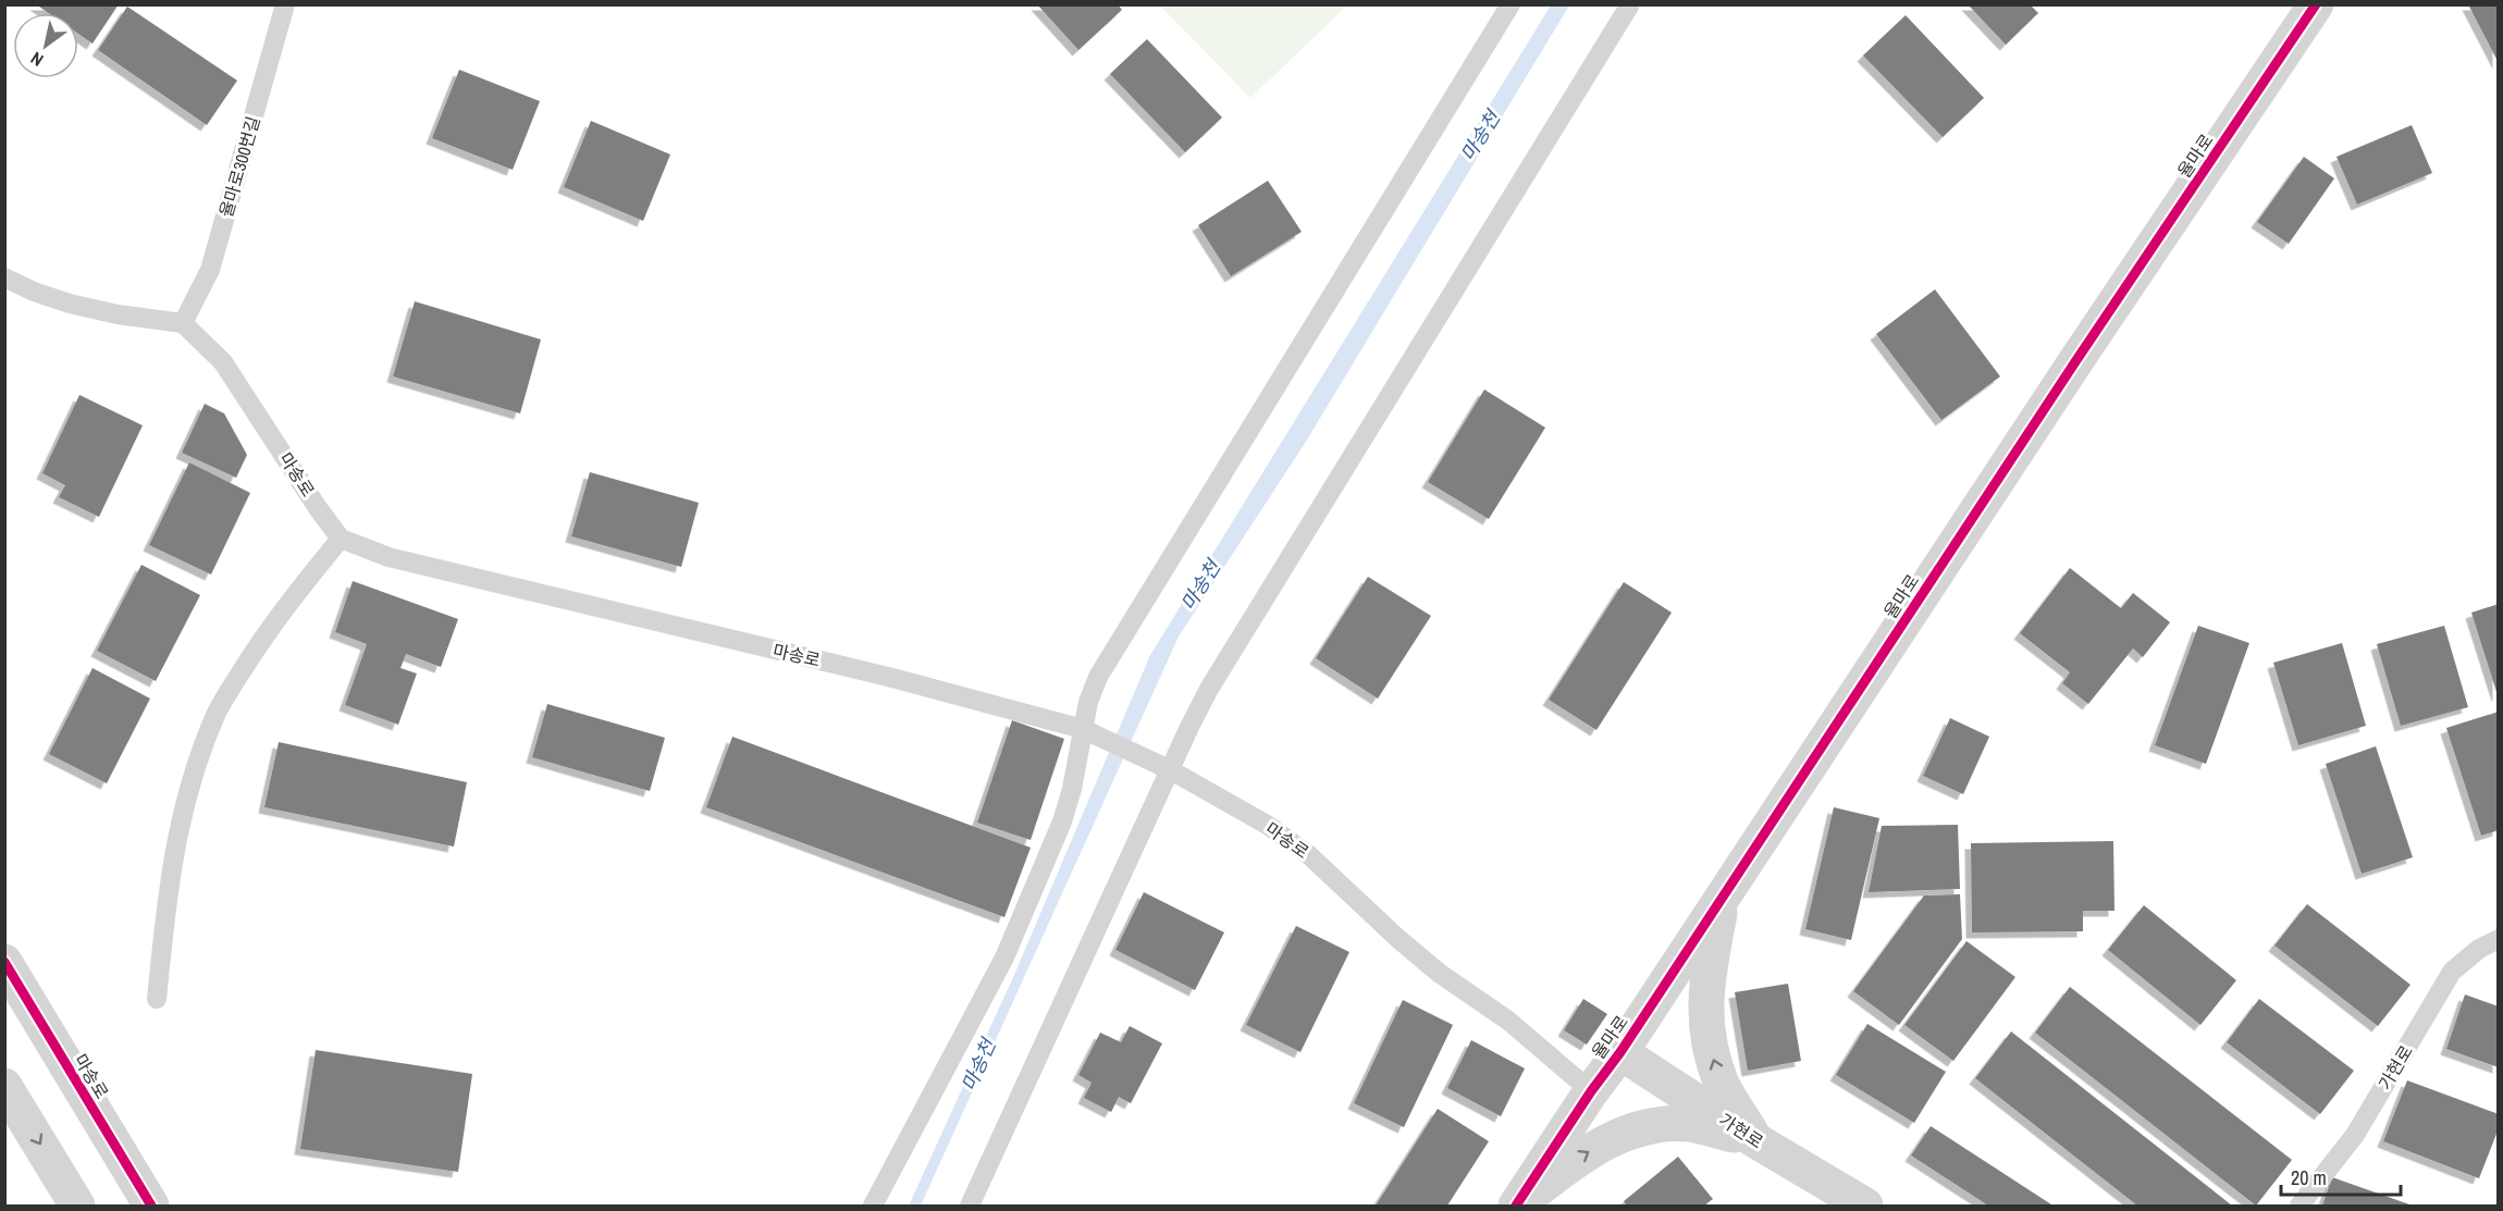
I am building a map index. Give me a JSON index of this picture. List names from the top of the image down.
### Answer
{
  "streets": {
    "street": ["율마로", "마송로", "가현로"],
    "lane": ["율마로300번길"]
  },
  "crossings": [
    ["율마로", "마송로"],
    ["율마로", "가현로"],
    ["율마로300번길", "마송로"]
  ],
  "water": ["마송천"],
  "scale_bar": "20 m",
  "north": "bottom left"
}
